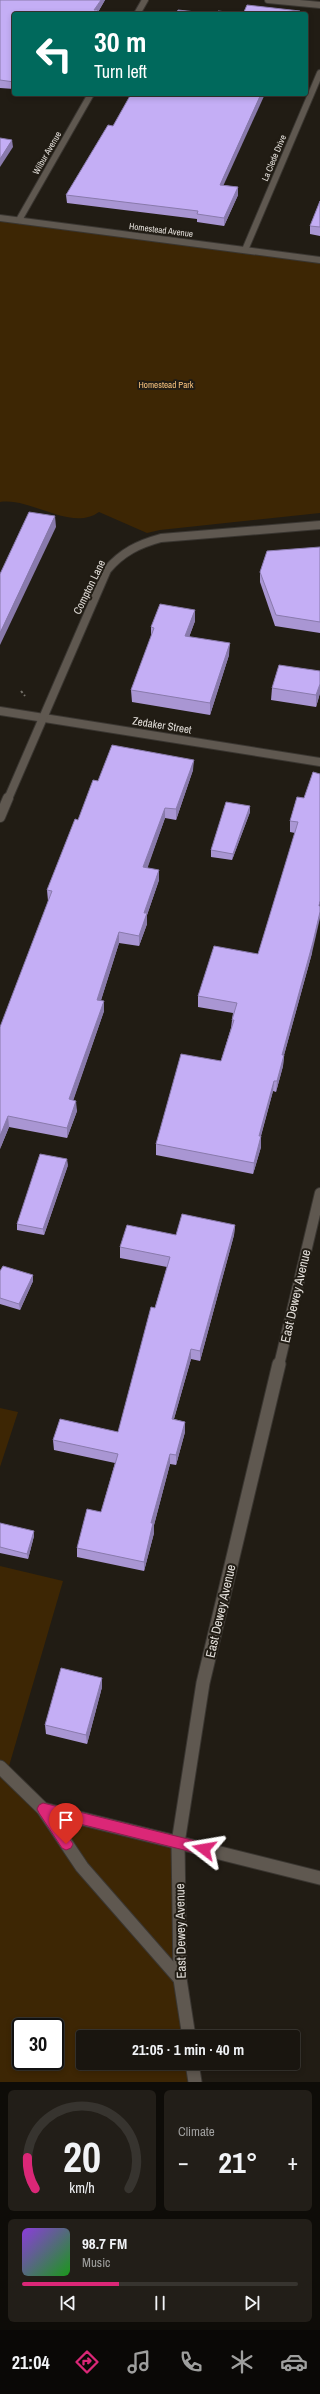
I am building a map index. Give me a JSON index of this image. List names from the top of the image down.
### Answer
{
  "streets": {
    "street": [
      "Wilbur Avenue",
      "La Clede Drive",
      "Homestead Avenue",
      "Compton Lane",
      "Zedaker Street",
      "East Dewey Avenue"
    ]
  },
  "crossings": [
    ["Wilbur Avenue", "Homestead Avenue"],
    ["La Clede Drive", "Homestead Avenue"],
    ["Compton Lane", "Zedaker Street"]
  ],
  "parks": ["Homestead Park"],
  "page": {
    "turn": ["30 m", "Turn left"],
    "limit": "30",
    "trip": "21:05 · 1 min · 40 m",
    "tile": "Climate",
    "heat": ["−", "21°", "+"],
    "song": ["98.7 FM", "Music"],
    "tabs": "21:04",
    "gauge": ["20", "km/h"]
  }
}
